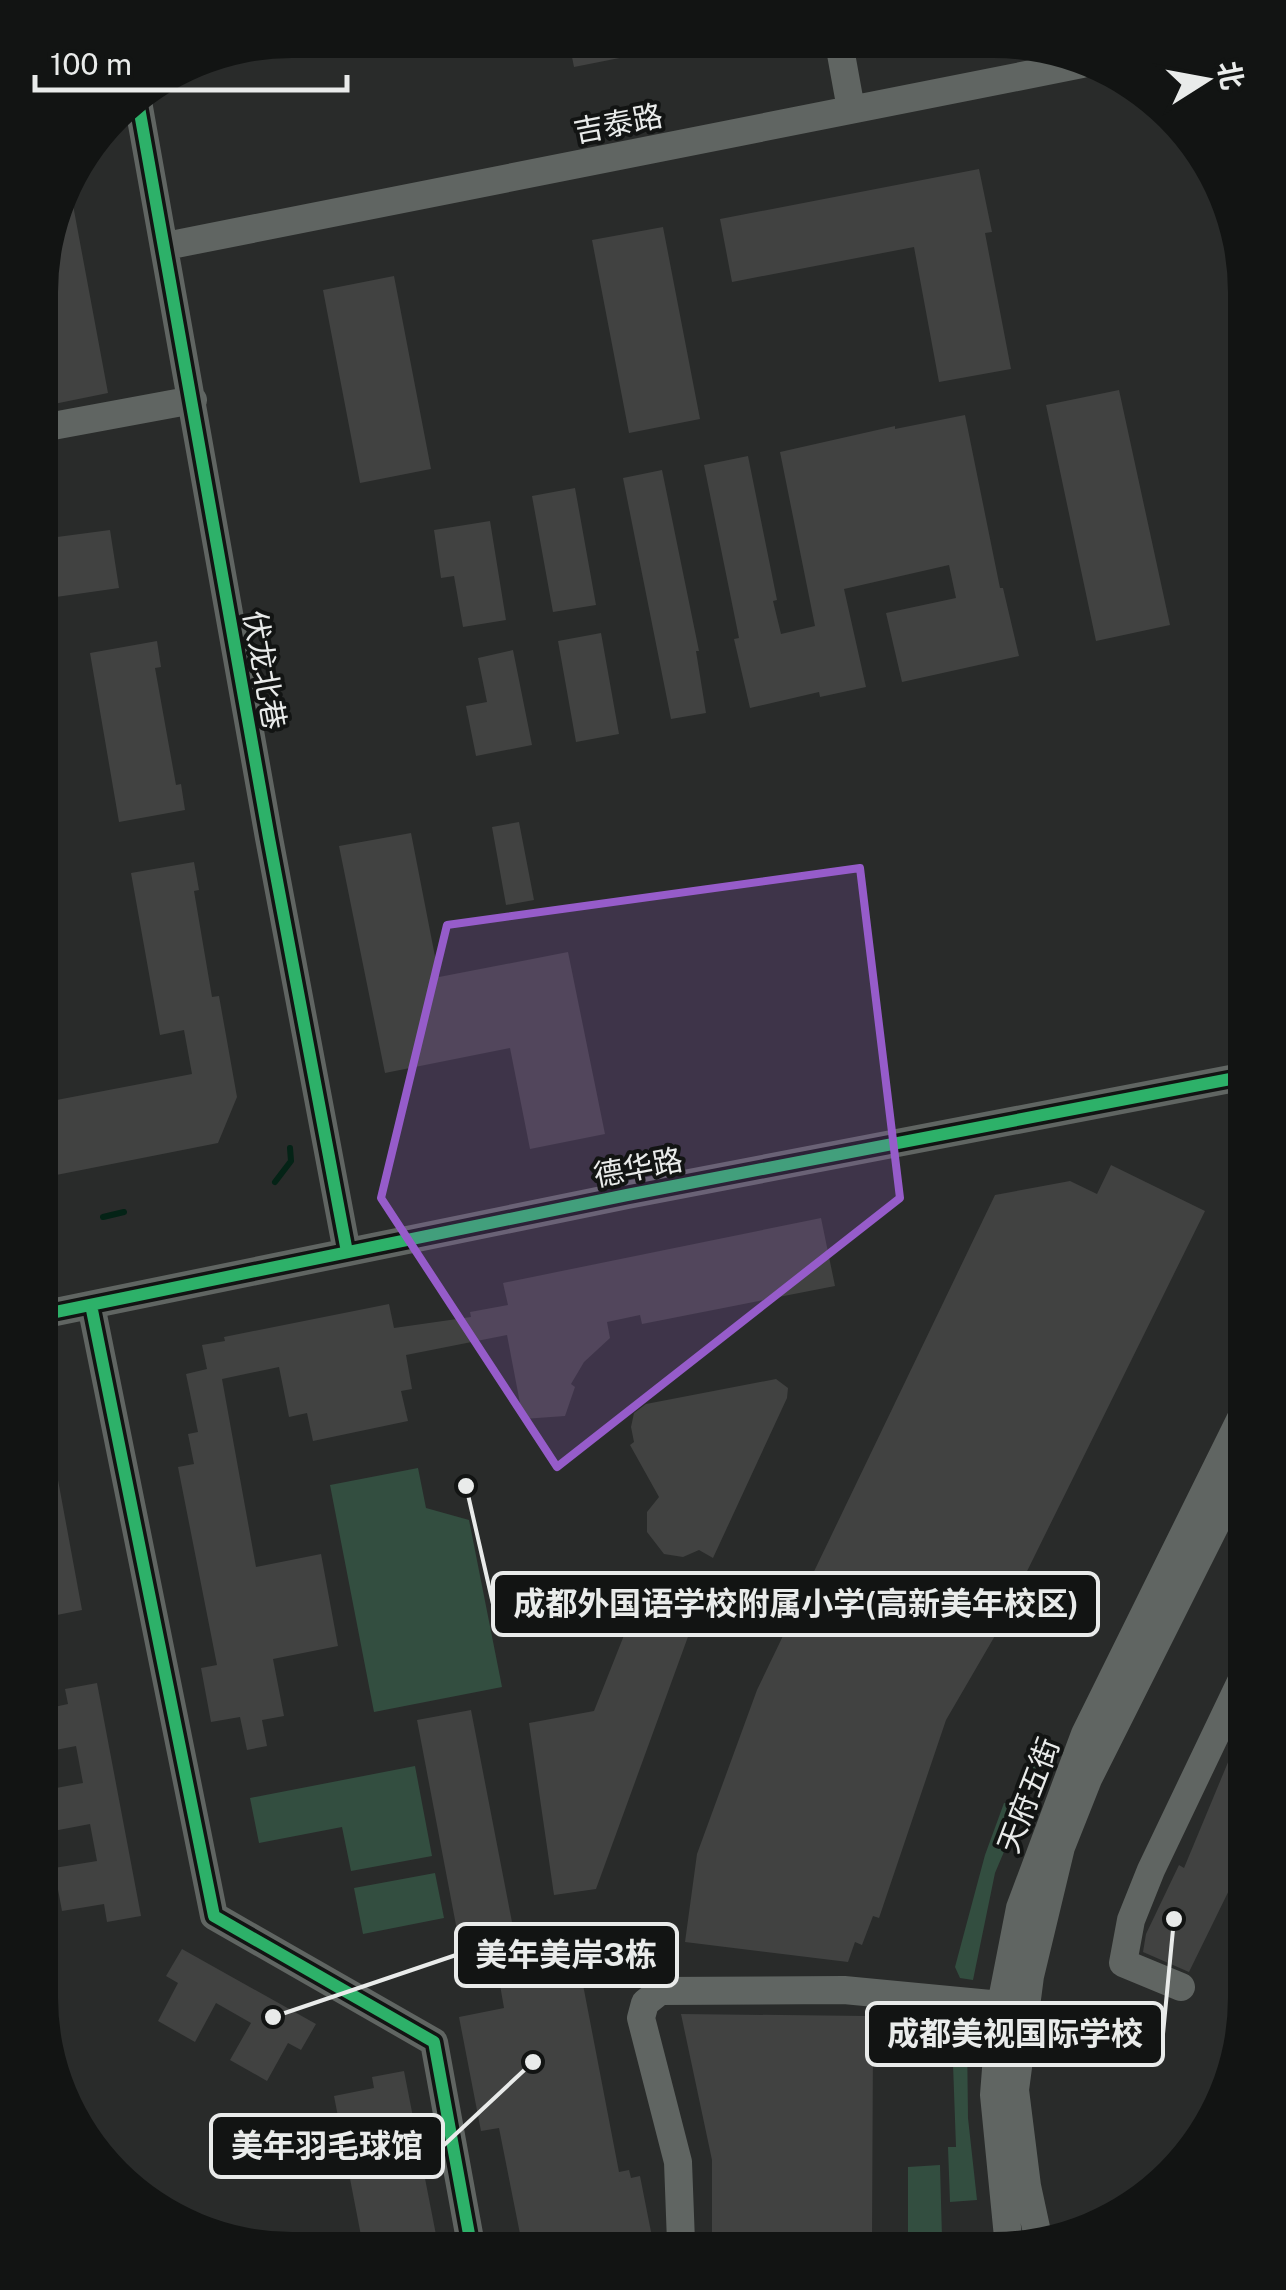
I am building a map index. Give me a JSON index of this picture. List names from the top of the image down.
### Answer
{
  "streets": {
    "street": [
      "吉泰路",
      "伏龙北巷",
      "德华路",
      "天府五街"
    ]
  },
  "crossings": [
    ["吉泰路", "伏龙北巷"],
    ["伏龙北巷", "德华路"]
  ],
  "places": [
    "成都外国语学校附属小学(高新美年校区)",
    "成都美视国际学校",
    "美年美岸3栋",
    "美年羽毛球馆"
  ],
  "scale_bar": "100 m",
  "north": "right"
}
